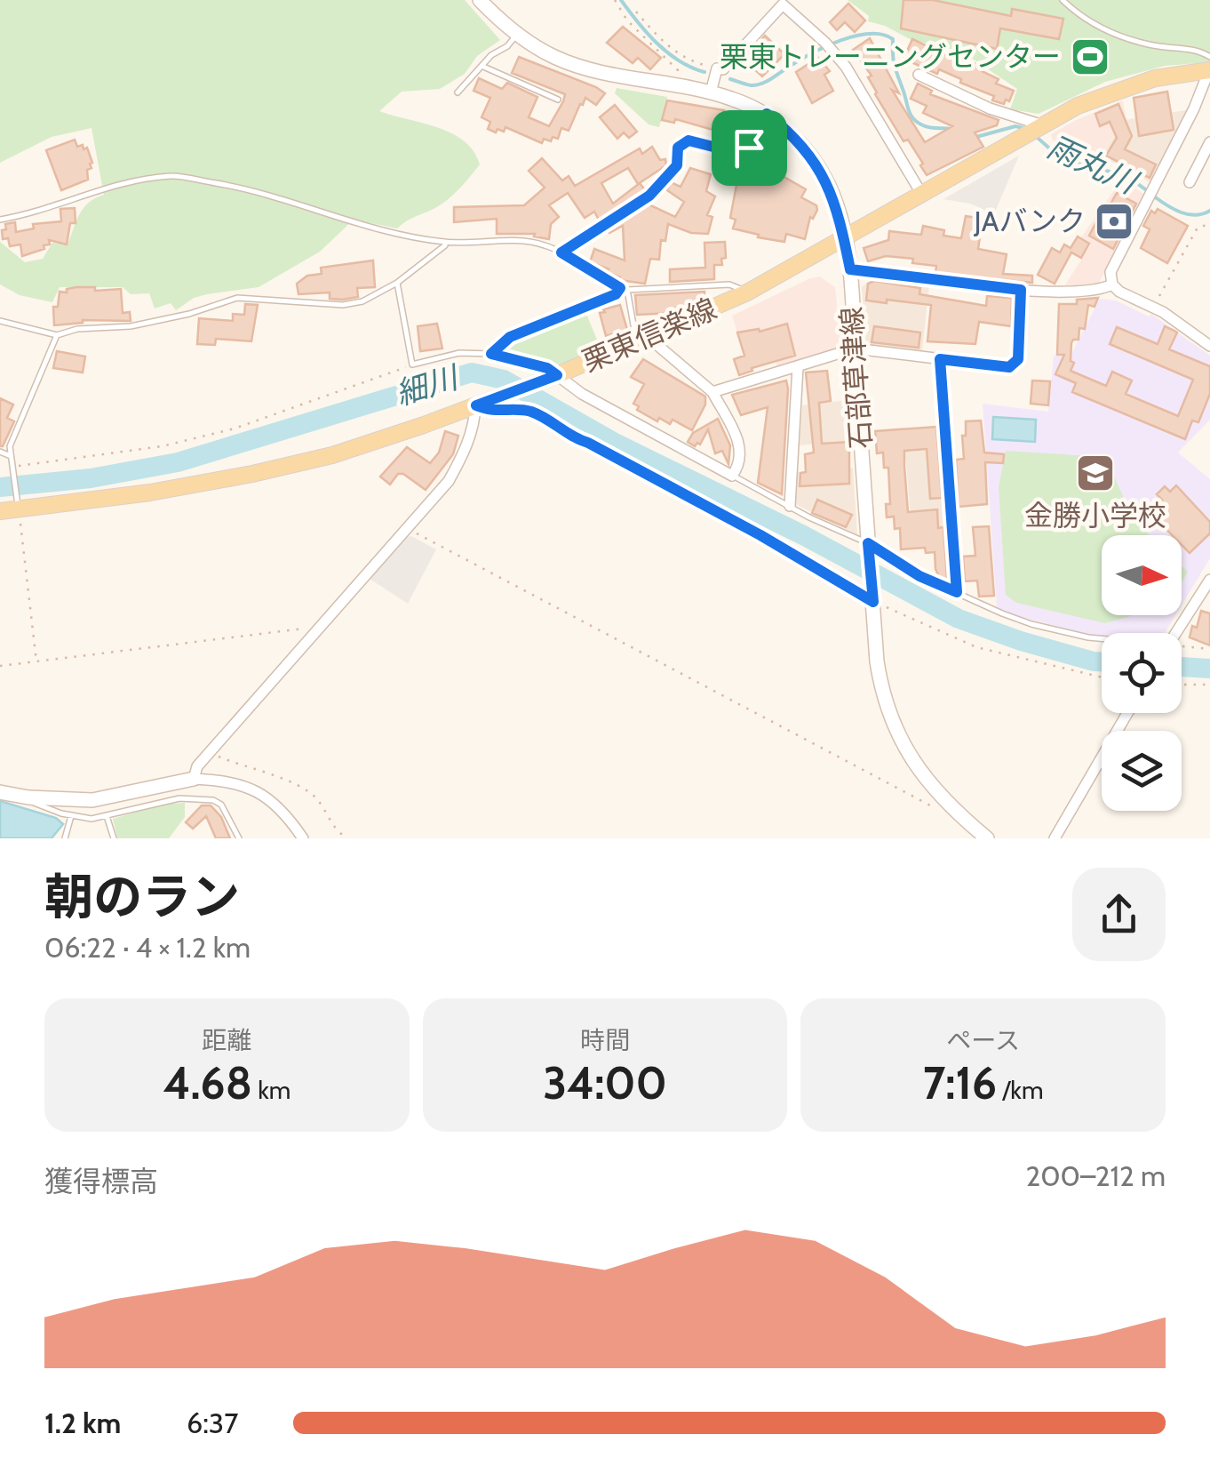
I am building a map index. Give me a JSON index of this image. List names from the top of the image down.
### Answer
{
  "streets": {
    "main road": ["栗東信楽線", "石部草津線"]
  },
  "crossings": [
    ["栗東信楽線", "石部草津線"]
  ],
  "water": ["雨丸川", "細川"],
  "places": {
    "sports": ["栗東トレーニングセンター"],
    "bank": ["JAバンク"],
    "school or university": ["金勝小学校"]
  },
  "north": "right",
  "page": {
    "heading": ["朝のラン", "06:22 · 4 × 1.2 km"],
    "stats": [
      ["距離", "4.68 km"],
      ["時間", "34:00"],
      ["ペース", "7:16 /km"]
    ],
    "chart": ["獲得標高", "200–212 m"],
    "list": [
      {
        "name": "1.2 km",
        "note": "6:37"
      }
    ]
  }
}
